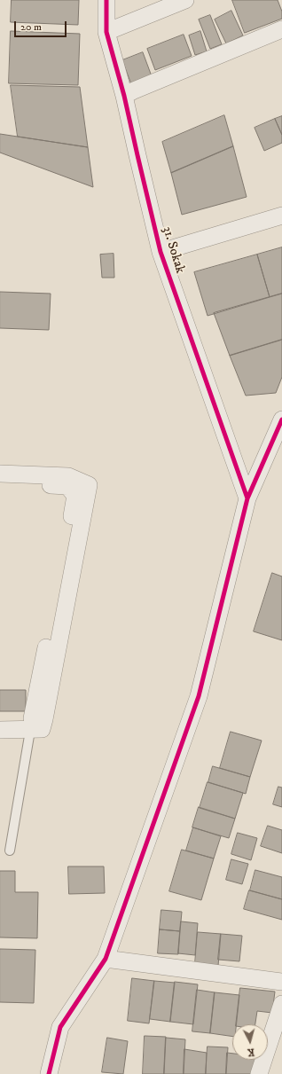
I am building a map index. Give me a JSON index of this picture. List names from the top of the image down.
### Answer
{
  "streets": {
    "street": ["31. Sokak"]
  },
  "scale_bar": "20 m",
  "north": "bottom"
}
